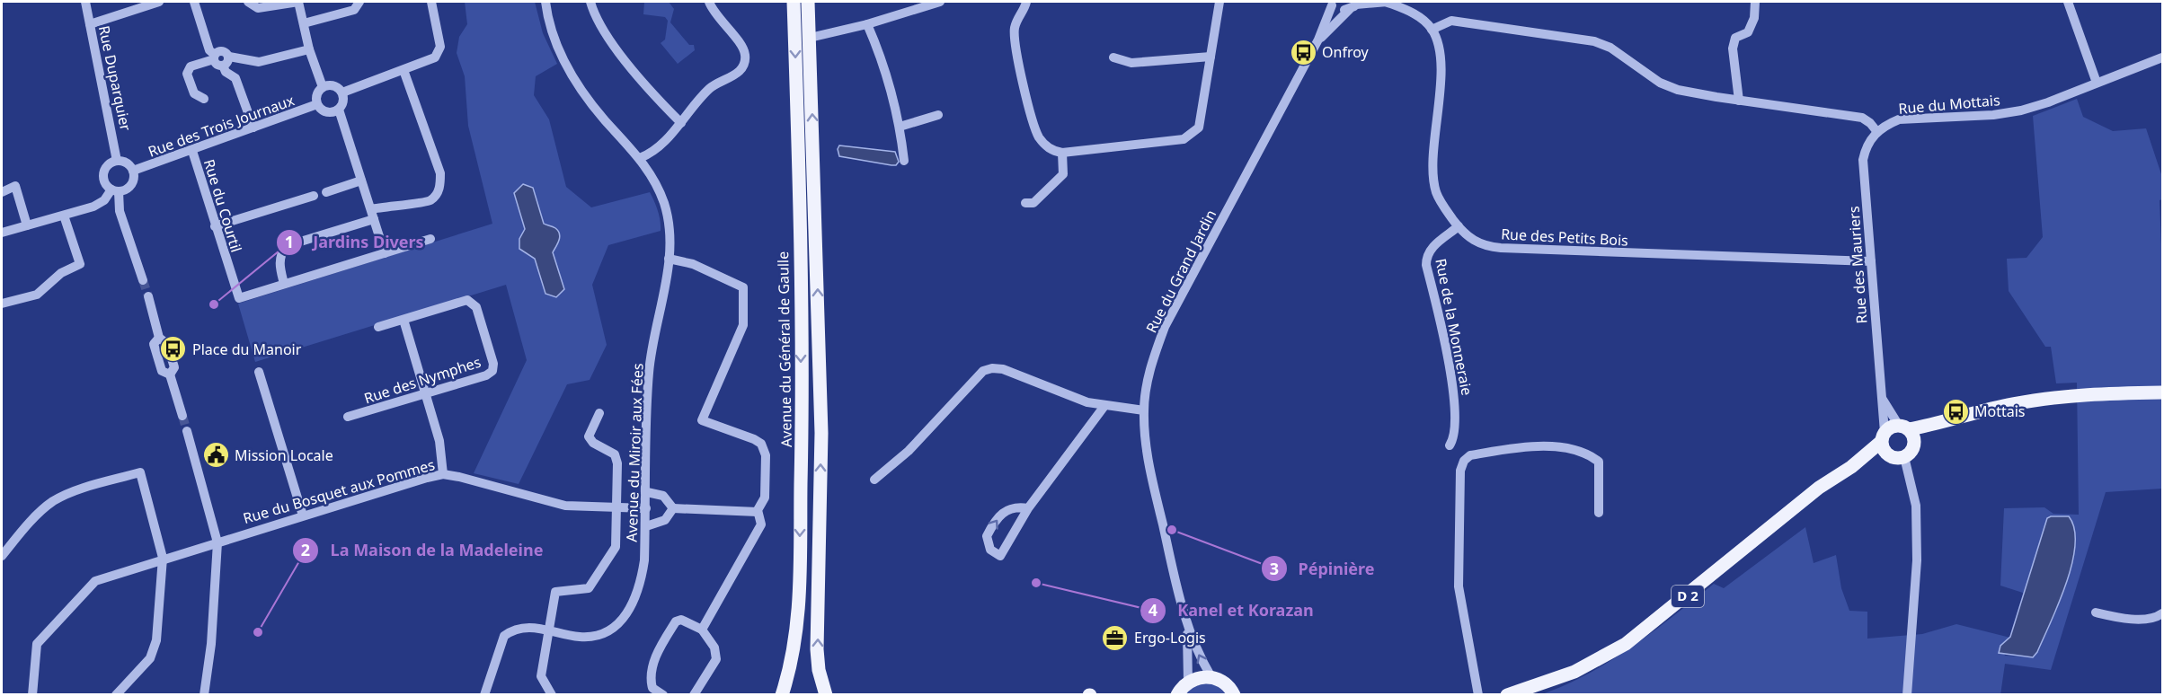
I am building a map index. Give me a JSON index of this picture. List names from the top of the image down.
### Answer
{
  "streets": {
    "main road": ["Avenue du Général de Gaulle", "D 2"],
    "street": [
      "Rue Duparquier",
      "Rue du Mottais",
      "Rue des Trois Journaux",
      "Rue du Courtil",
      "Rue des Petits Bois",
      "Rue des Mauriers",
      "Rue du Grand Jardin",
      "Rue de la Monneraie",
      "Rue des Nymphes",
      "Avenue du Miroir aux Fées",
      "Rue du Bosquet aux Pommes"
    ]
  },
  "crossings": [
    ["Rue Duparquier", "Rue des Trois Journaux"],
    ["Rue du Mottais", "Rue des Mauriers"],
    ["Rue des Trois Journaux", "Rue du Courtil"],
    ["Rue des Petits Bois", "Rue des Mauriers"],
    ["Rue des Petits Bois", "Rue de la Monneraie"],
    ["Rue des Mauriers", "D 2"],
    ["Avenue du Miroir aux Fées", "Rue du Bosquet aux Pommes"]
  ],
  "places": {
    "bus stop": ["Onfroy", "Place du Manoir", "Mottais"],
    "other": [
      "Jardins Divers",
      "Pépinière",
      "Kanel et Korazan",
      "La Maison de la Madeleine"
    ],
    "public building": ["Mission Locale"],
    "office": ["Ergo-Logis"]
  }
}
